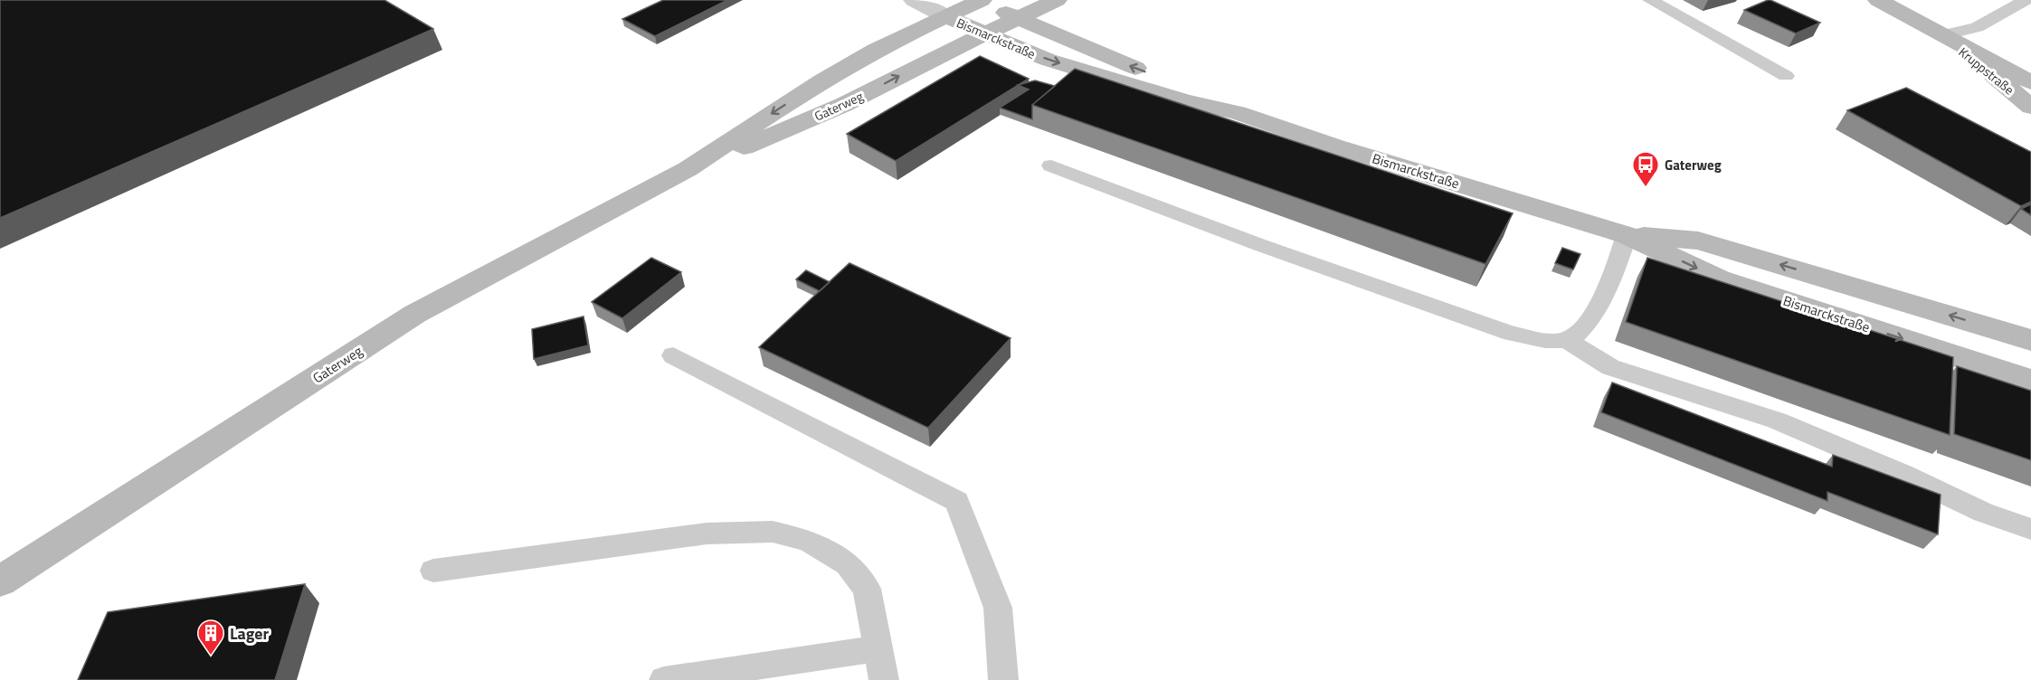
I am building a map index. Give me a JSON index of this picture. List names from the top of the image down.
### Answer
{
  "streets": {
    "street": ["Bismarckstraße", "Kruppstraße", "Gaterweg"]
  },
  "crossings": [
    ["Bismarckstraße", "Gaterweg"]
  ],
  "places": {
    "bus stop": ["Gaterweg"],
    "building": ["Lager"]
  }
}
